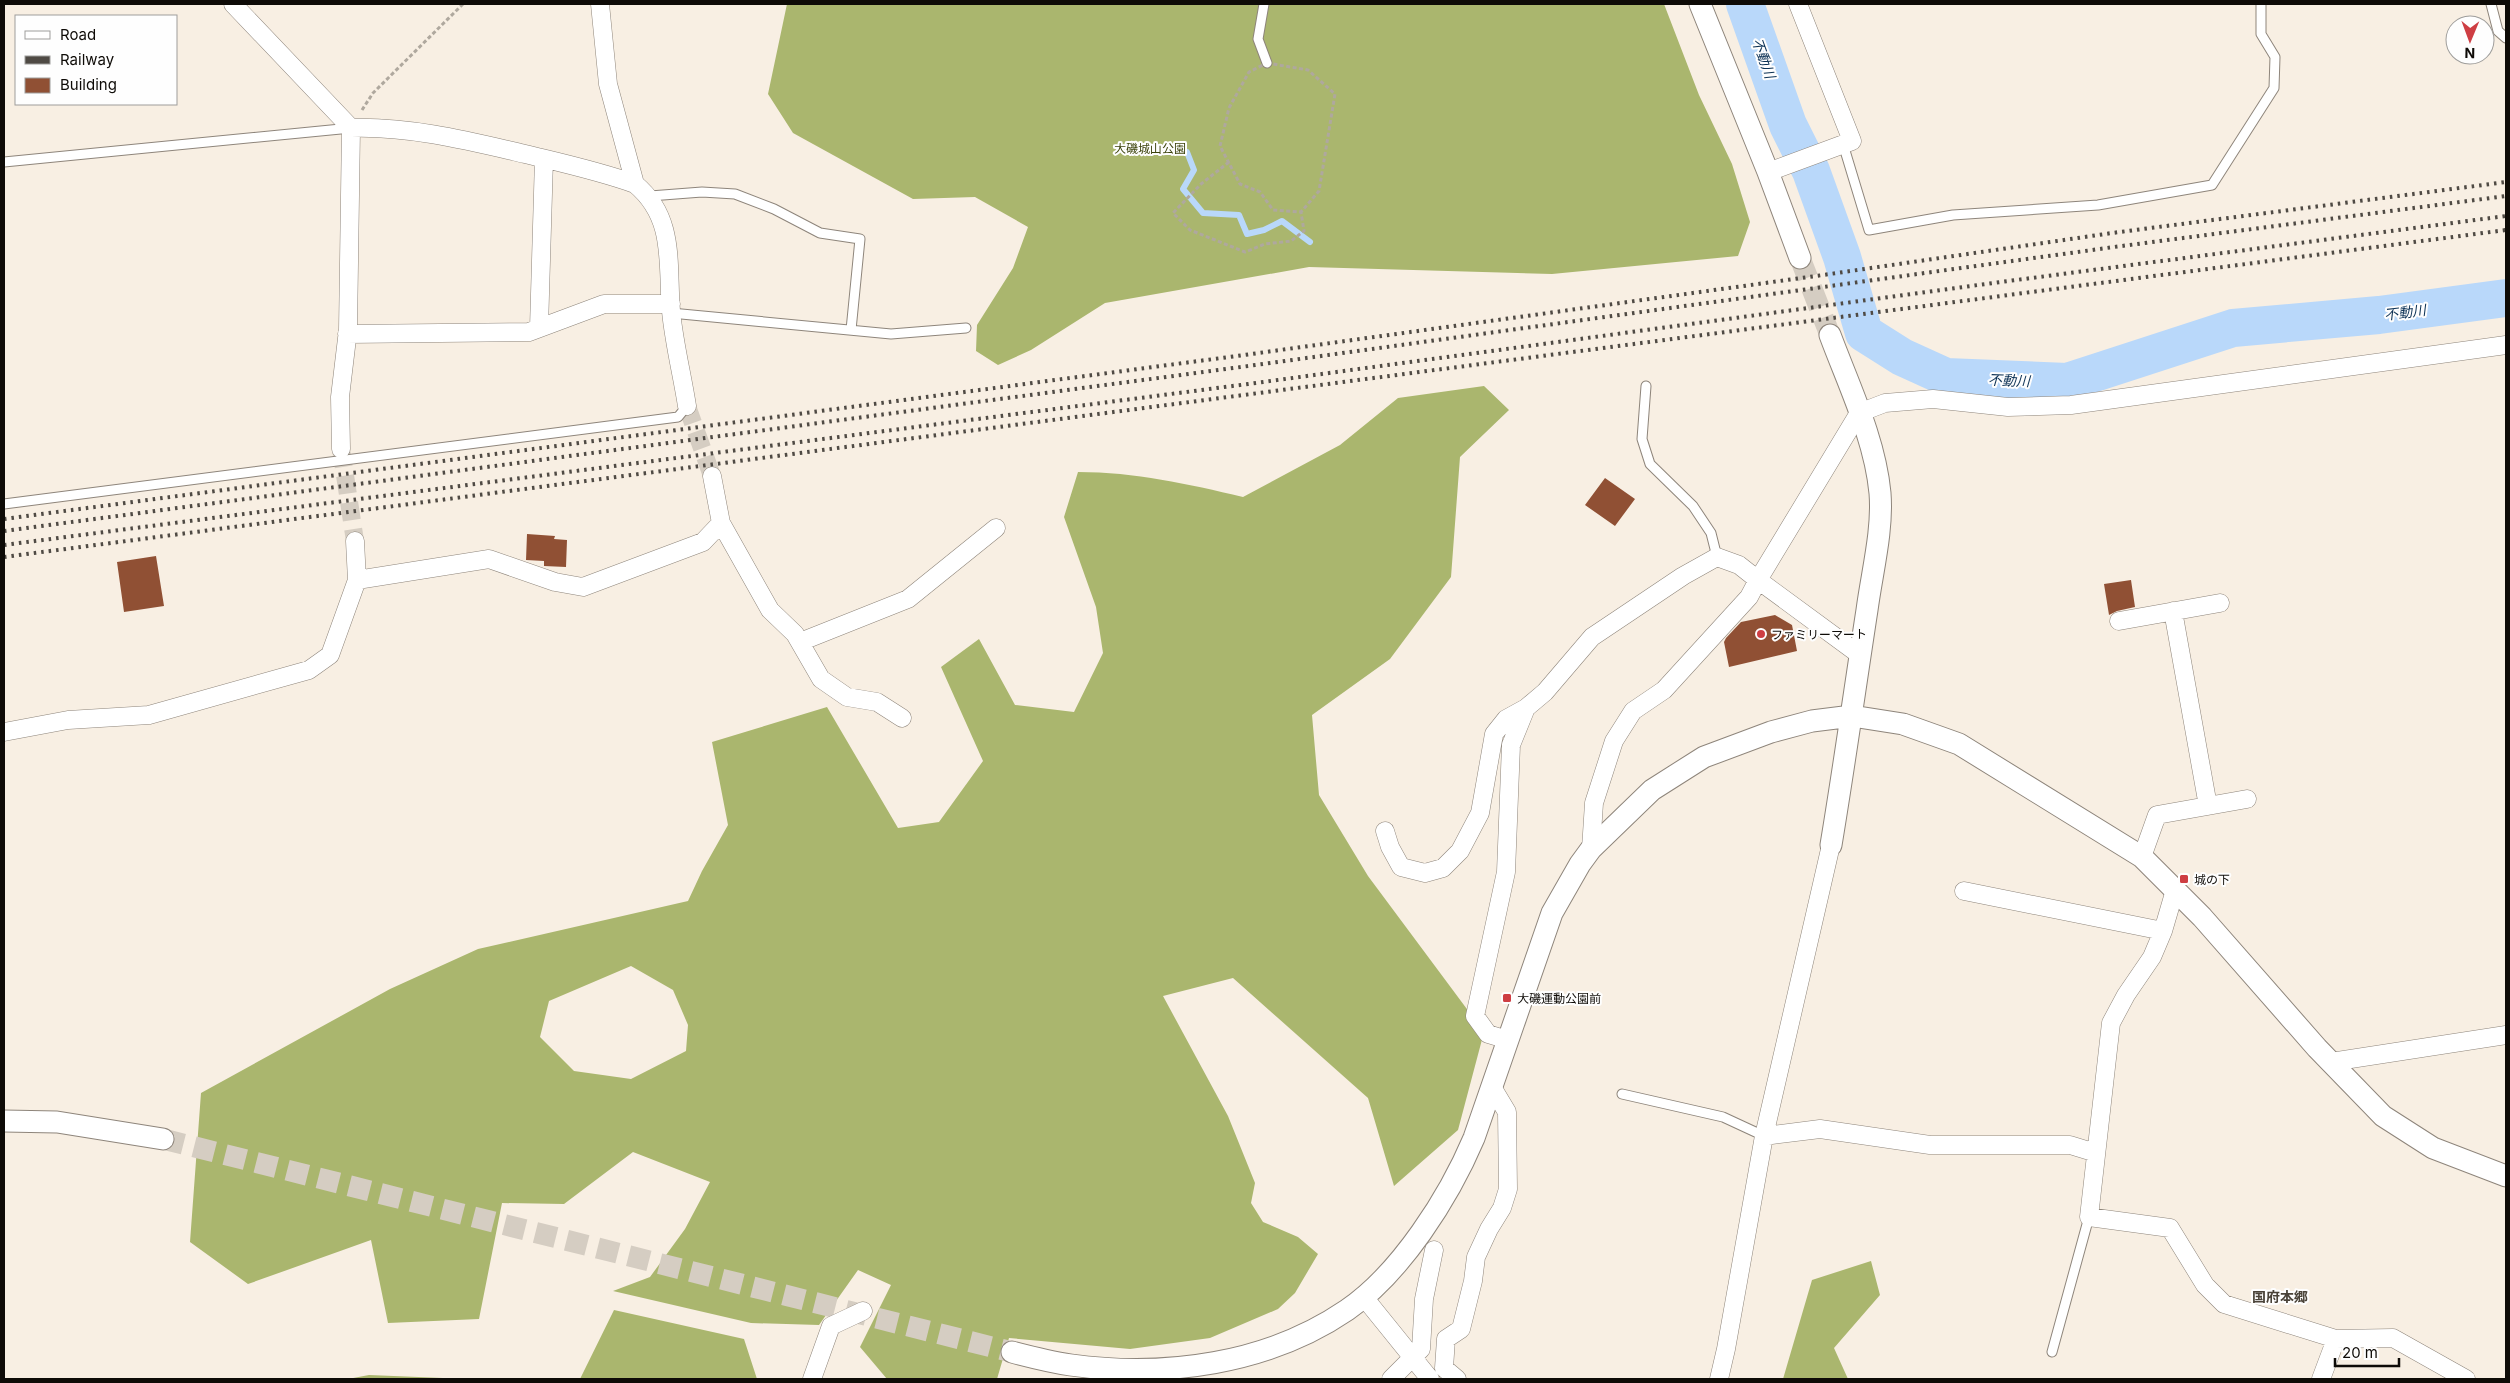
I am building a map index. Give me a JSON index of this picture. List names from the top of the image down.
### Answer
{
  "districts": ["国府本郷"],
  "water": ["不動川"],
  "parks": ["大磯城山公園"],
  "places": {
    "other": ["ファミリーマート"],
    "transit": ["城の下", "大磯運動公園前"]
  },
  "legend": ["Road", "Railway", "Building"],
  "scale_bar": "20 m",
  "north": "bottom"
}
